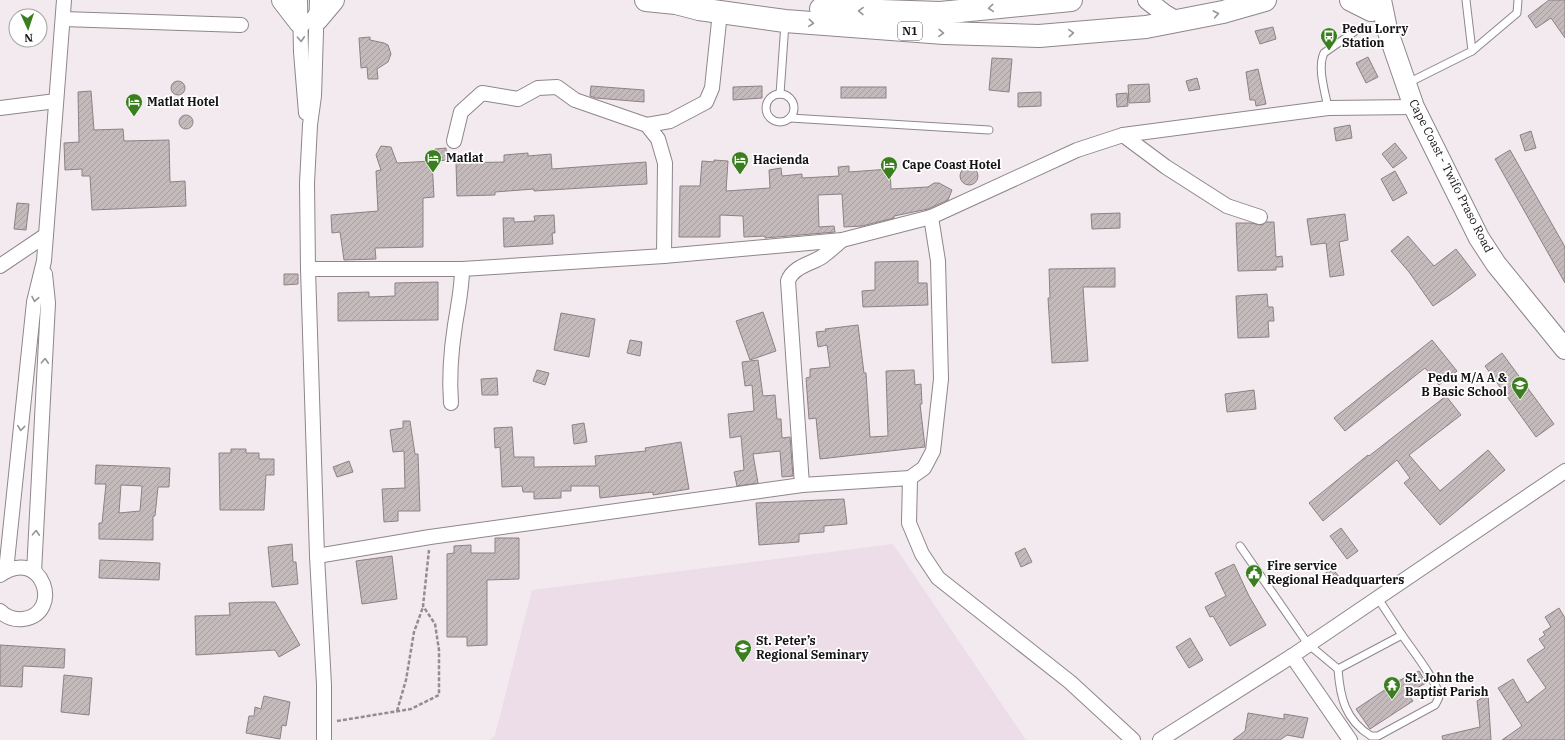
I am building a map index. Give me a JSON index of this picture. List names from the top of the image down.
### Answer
{
  "streets": {
    "highway": ["N1"],
    "main road": ["Cape Coast - Twifo Praso Road"]
  },
  "places": {
    "bus stop": ["Pedu Lorry Station"],
    "hotel": [
      "Matlat Hotel",
      "Matlat",
      "Hacienda",
      "Cape Coast Hotel"
    ],
    "school or university": ["Pedu M/A A & B Basic School", "St. Peter’s Regional Seminary"],
    "public building": ["Fire service Regional Headquarters"],
    "temple": ["St. John the Baptist Parish"]
  },
  "north": "bottom"
}
